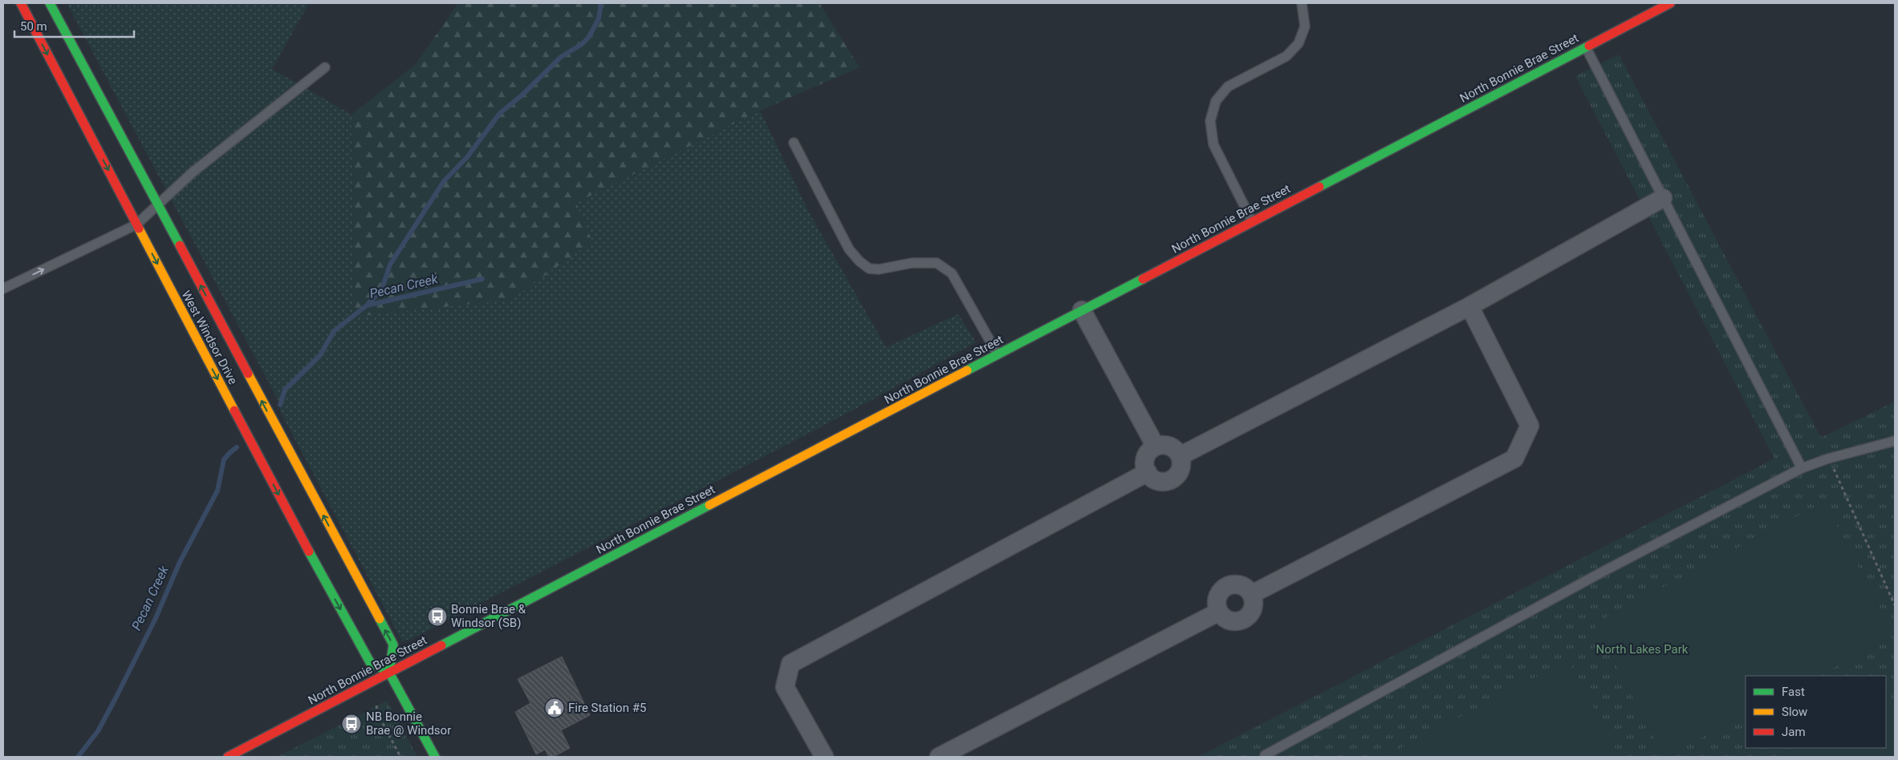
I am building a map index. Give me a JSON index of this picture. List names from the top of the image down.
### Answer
{
  "streets": {
    "main road": ["North Bonnie Brae Street", "West Windsor Drive"]
  },
  "crossings": [
    ["North Bonnie Brae Street", "West Windsor Drive"]
  ],
  "water": ["Pecan Creek"],
  "parks": ["North Lakes Park"],
  "places": {
    "bus stop": ["Bonnie Brae & Windsor (SB)", "NB Bonnie Brae @ Windsor"],
    "public building": ["Fire Station #5"]
  },
  "legend": ["Fast", "Slow", "Jam"],
  "scale_bar": "50 m"
}
